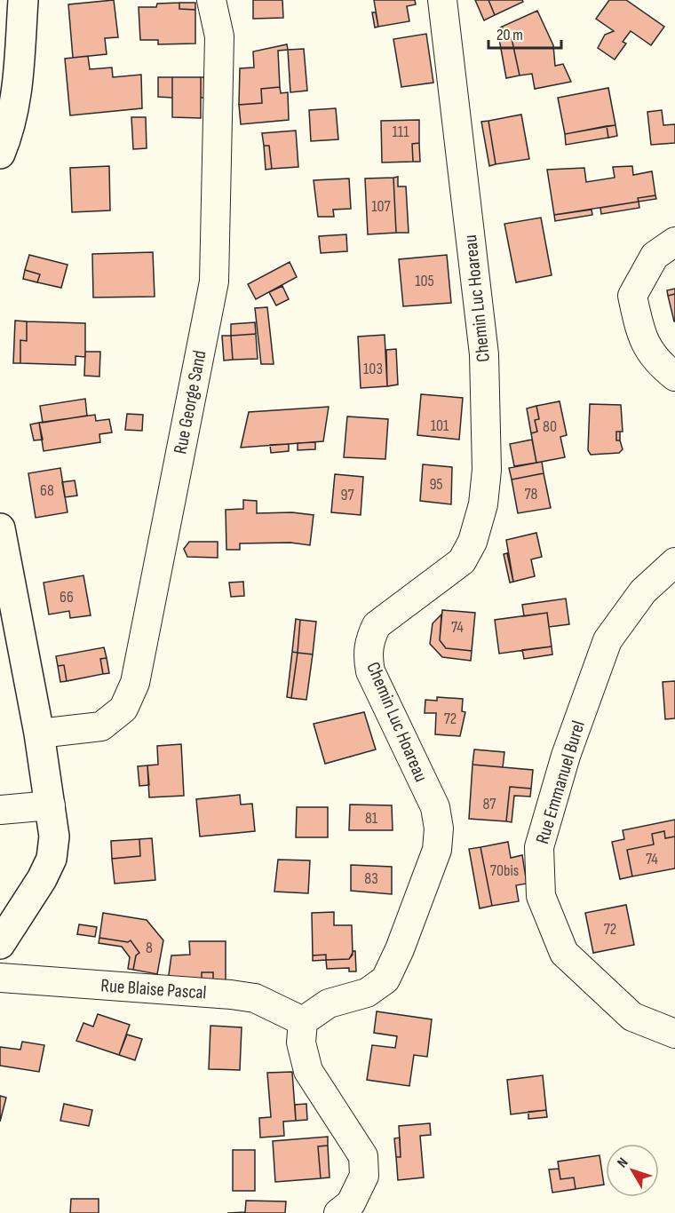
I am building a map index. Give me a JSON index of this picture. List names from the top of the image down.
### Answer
{
  "streets": {
    "street": [
      "Chemin Luc Hoareau",
      "Rue George Sand",
      "Rue Emmanuel Burel",
      "Rue Blaise Pascal"
    ]
  },
  "crossings": [
    ["Chemin Luc Hoareau", "Rue Blaise Pascal"]
  ],
  "house_numbers": [
    "111",
    "107",
    "105",
    "103",
    "101",
    "80",
    "95",
    "68",
    "78",
    "97",
    "66",
    "74",
    "72",
    "87",
    "81",
    "74",
    "70bis",
    "83",
    "72",
    "8"
  ],
  "scale_bar": "20 m",
  "north": "top left"
}
